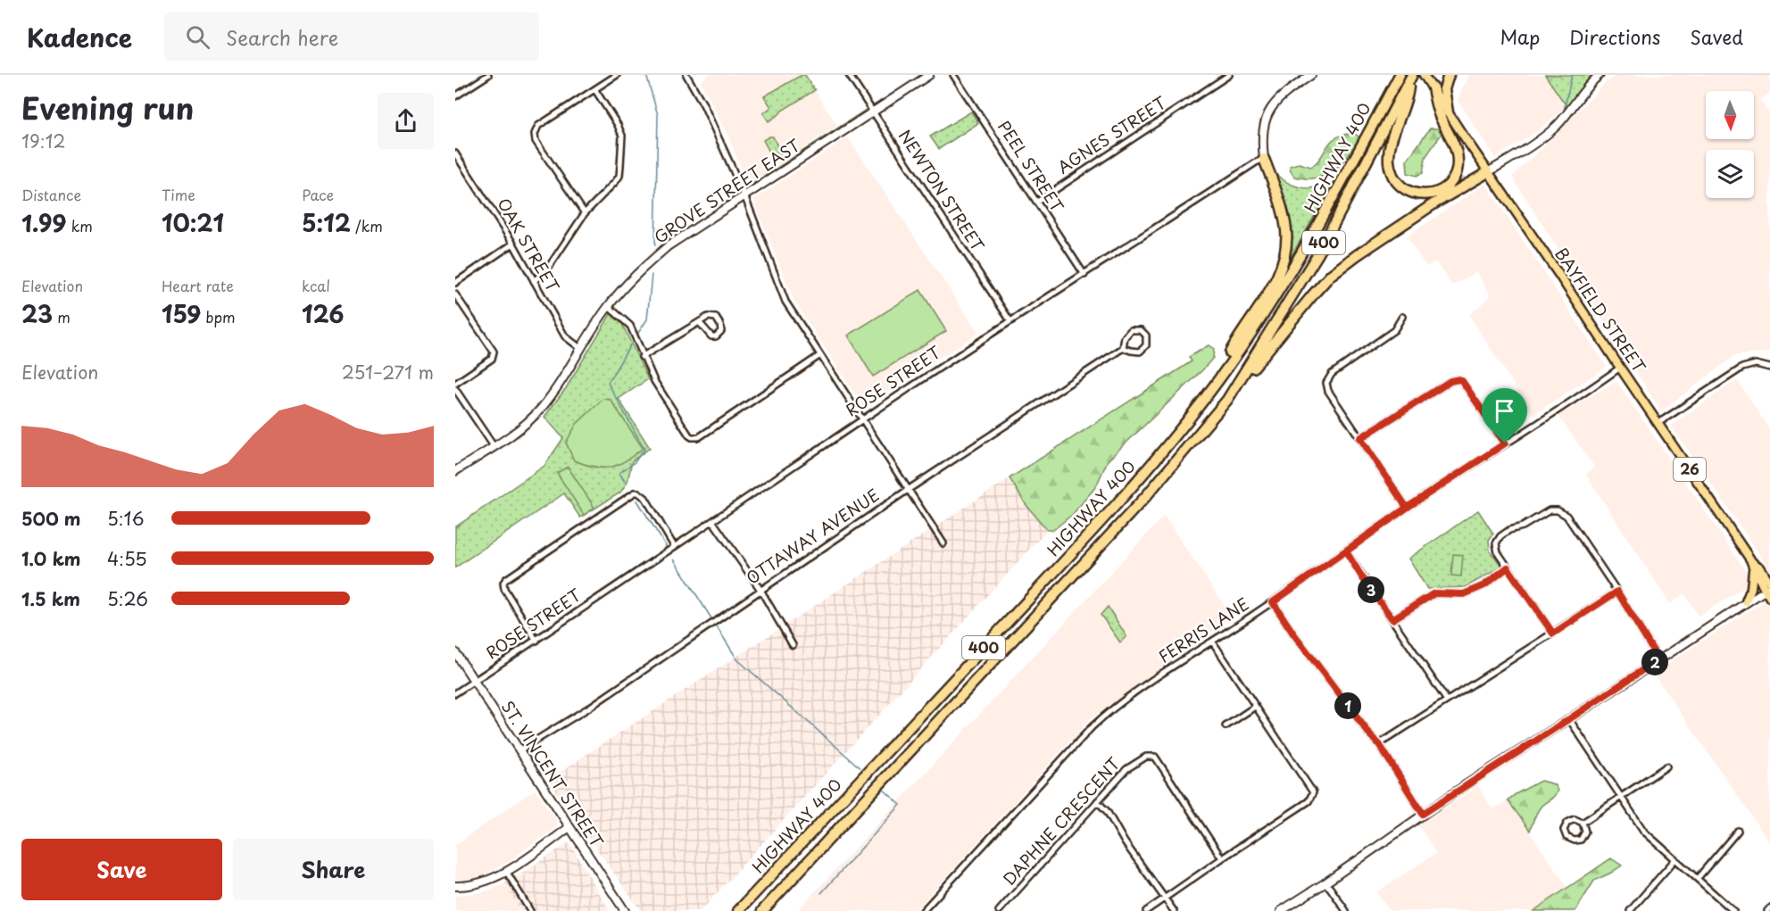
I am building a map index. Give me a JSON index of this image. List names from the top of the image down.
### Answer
{
  "streets": {
    "highway": ["HIGHWAY 400", "400"],
    "main road": ["BAYFIELD STREET", "26"],
    "street": [
      "AGNES STREET",
      "PEEL STREET",
      "NEWTON STREET",
      "GROVE STREET EAST",
      "OAK STREET",
      "ROSE STREET",
      "OTTAWAY AVENUE",
      "FERRIS LANE",
      "ST. VINCENT STREET",
      "DAPHNE CRESCENT"
    ]
  },
  "crossings": [
    ["AGNES STREET", "PEEL STREET"],
    ["PEEL STREET", "ROSE STREET"],
    ["NEWTON STREET", "GROVE STREET EAST"],
    ["NEWTON STREET", "ROSE STREET"],
    ["GROVE STREET EAST", "OAK STREET"],
    ["BAYFIELD STREET", "FERRIS LANE"],
    ["ROSE STREET", "ST. VINCENT STREET"],
    ["OTTAWAY AVENUE", "ST. VINCENT STREET"]
  ],
  "north": "bottom",
  "page": {
    "header": "Kadence",
    "search": "Search here",
    "nav": ["Map", "Directions", "Saved"],
    "heading": ["Evening run", "19:12"],
    "stats": [
      ["Distance", "1.99 km"],
      ["Time", "10:21"],
      ["Pace", "5:12 /km"],
      ["Elevation", "23 m"],
      ["Heart rate", "159 bpm"],
      ["kcal", "126"]
    ],
    "chart": ["Elevation", "251–271 m"],
    "list": [
      {
        "name": "500 m",
        "note": "5:16"
      },
      {
        "name": "1.0 km",
        "note": "4:55"
      },
      {
        "name": "1.5 km",
        "note": "5:26"
      }
    ],
    "pins": ["3", "2", "1"],
    "buttons": ["Save", "Share"]
  }
}
